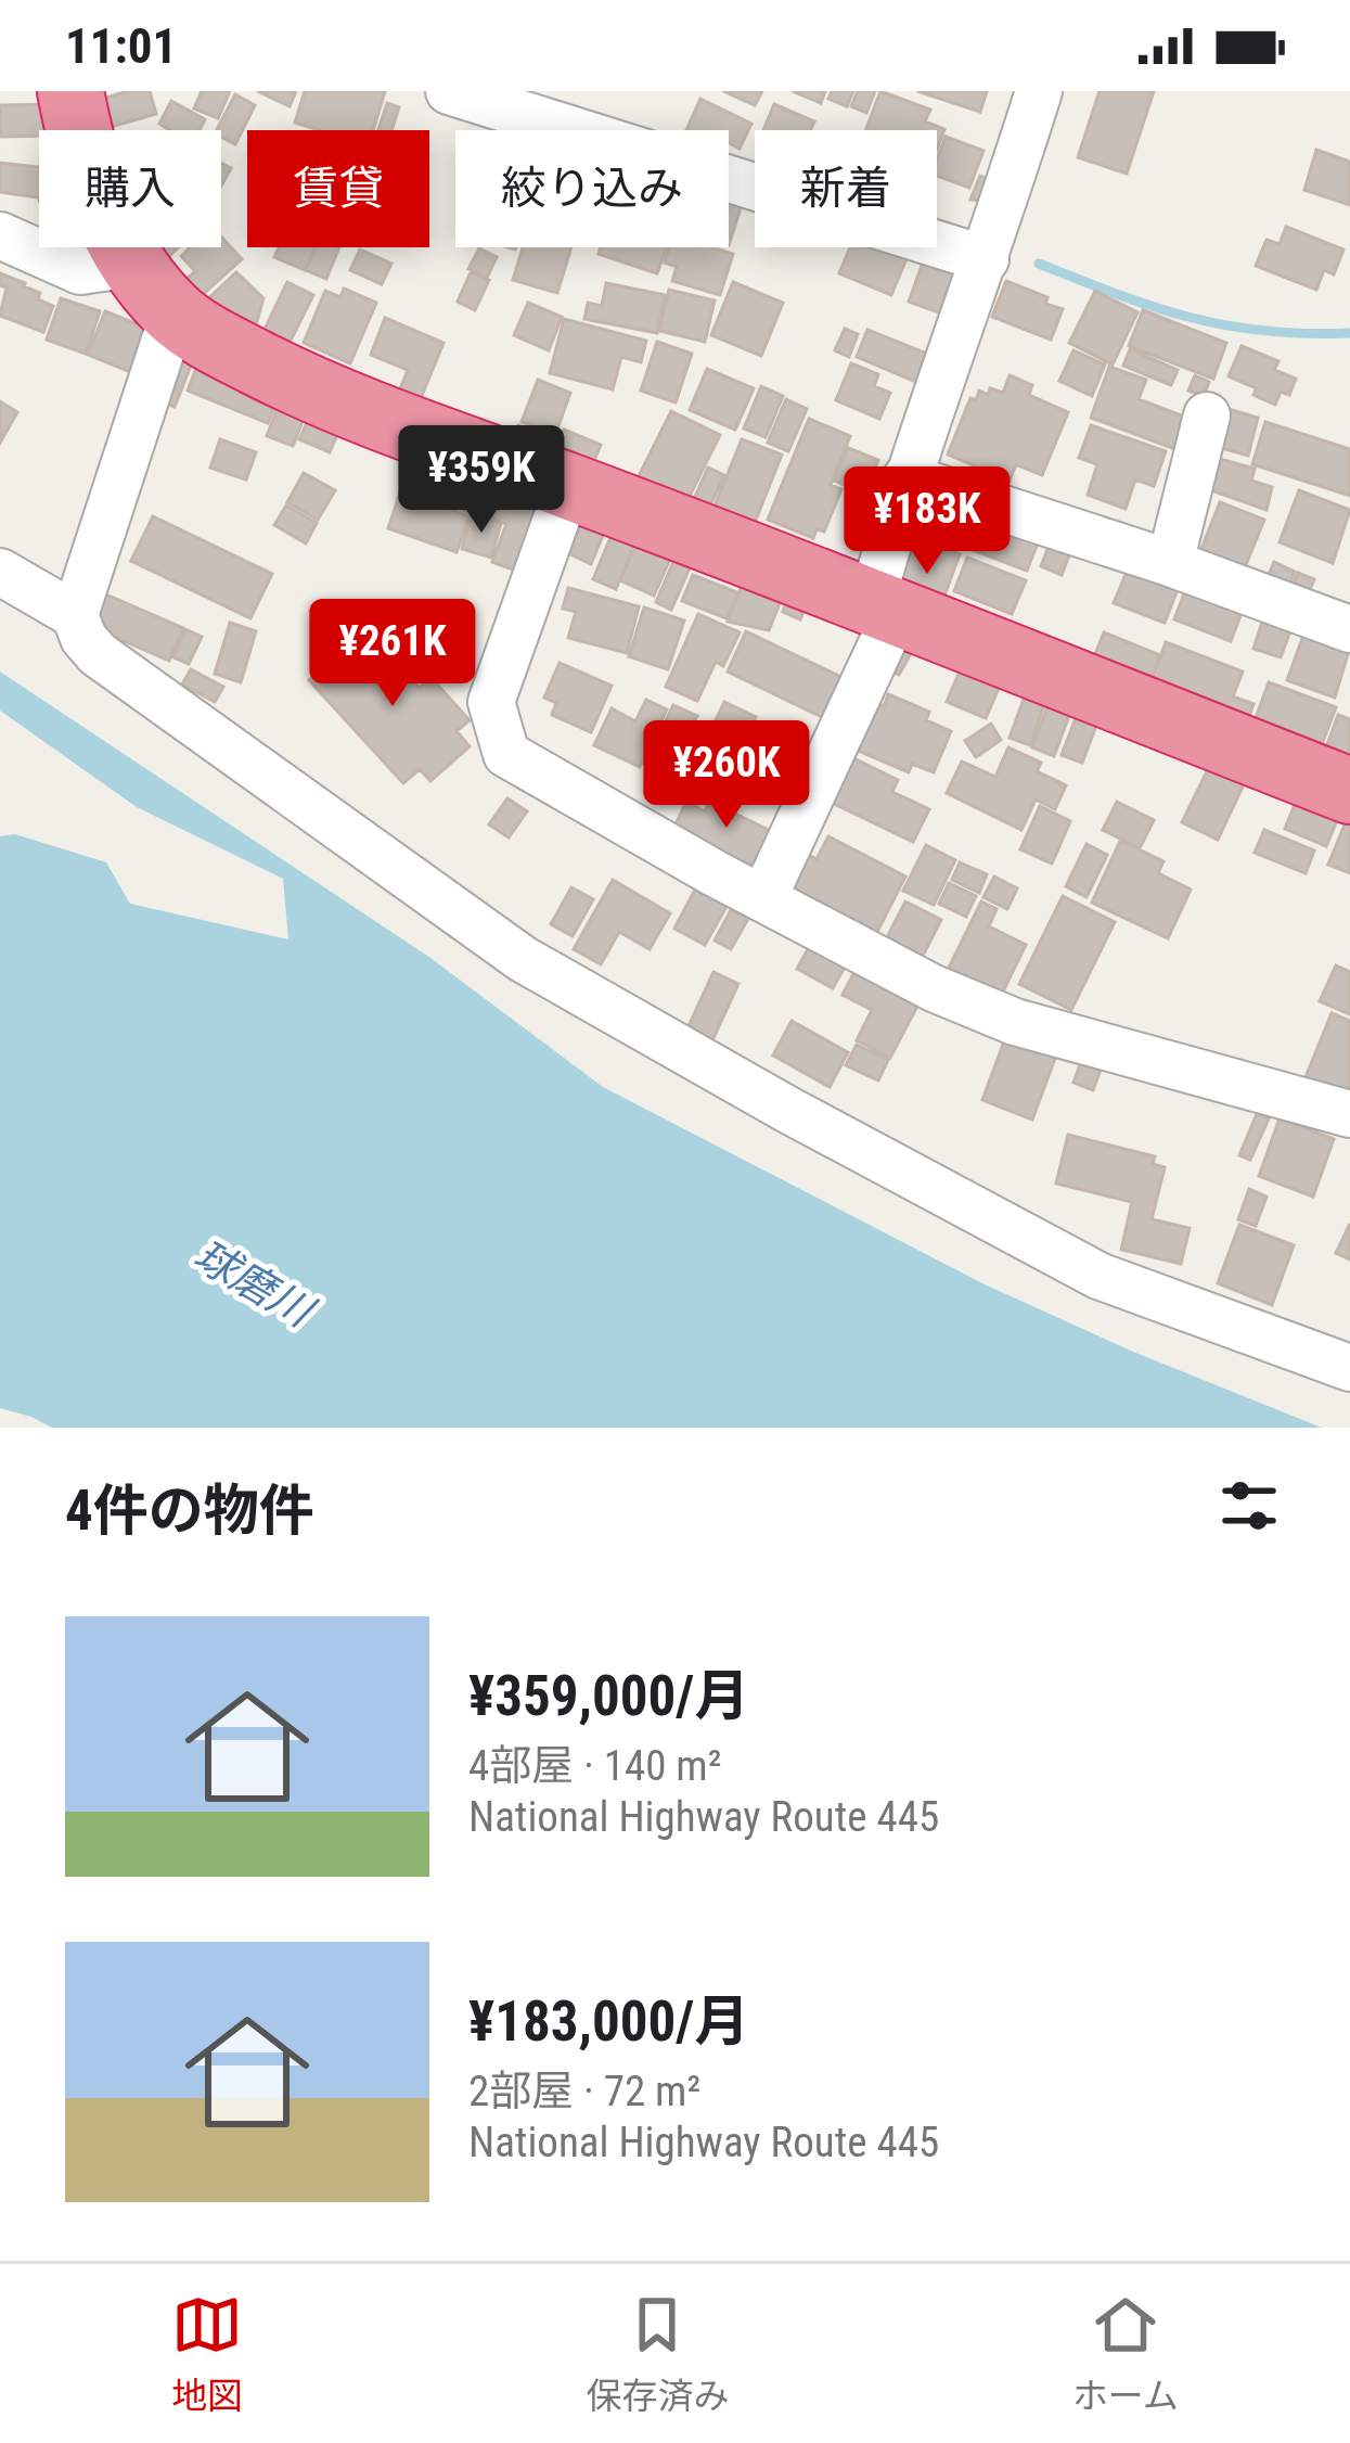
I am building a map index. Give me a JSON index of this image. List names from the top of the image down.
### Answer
{
  "water": ["球磨川"],
  "page": {
    "status": "11:01",
    "chip": [
      "購入",
      "賃貸",
      "絞り込み",
      "新着"
    ],
    "price": [
      "¥359K",
      "¥183K",
      "¥261K",
      "¥260K"
    ],
    "heading": "4件の物件",
    "list": [
      {
        "name": "¥359,000/月",
        "note": "4部屋 · 140 m² · National Highway Route 445"
      },
      {
        "name": "¥183,000/月",
        "note": "2部屋 · 72 m² · National Highway Route 445"
      }
    ],
    "tabs": ["地図", "保存済み", "ホーム"]
  }
}
